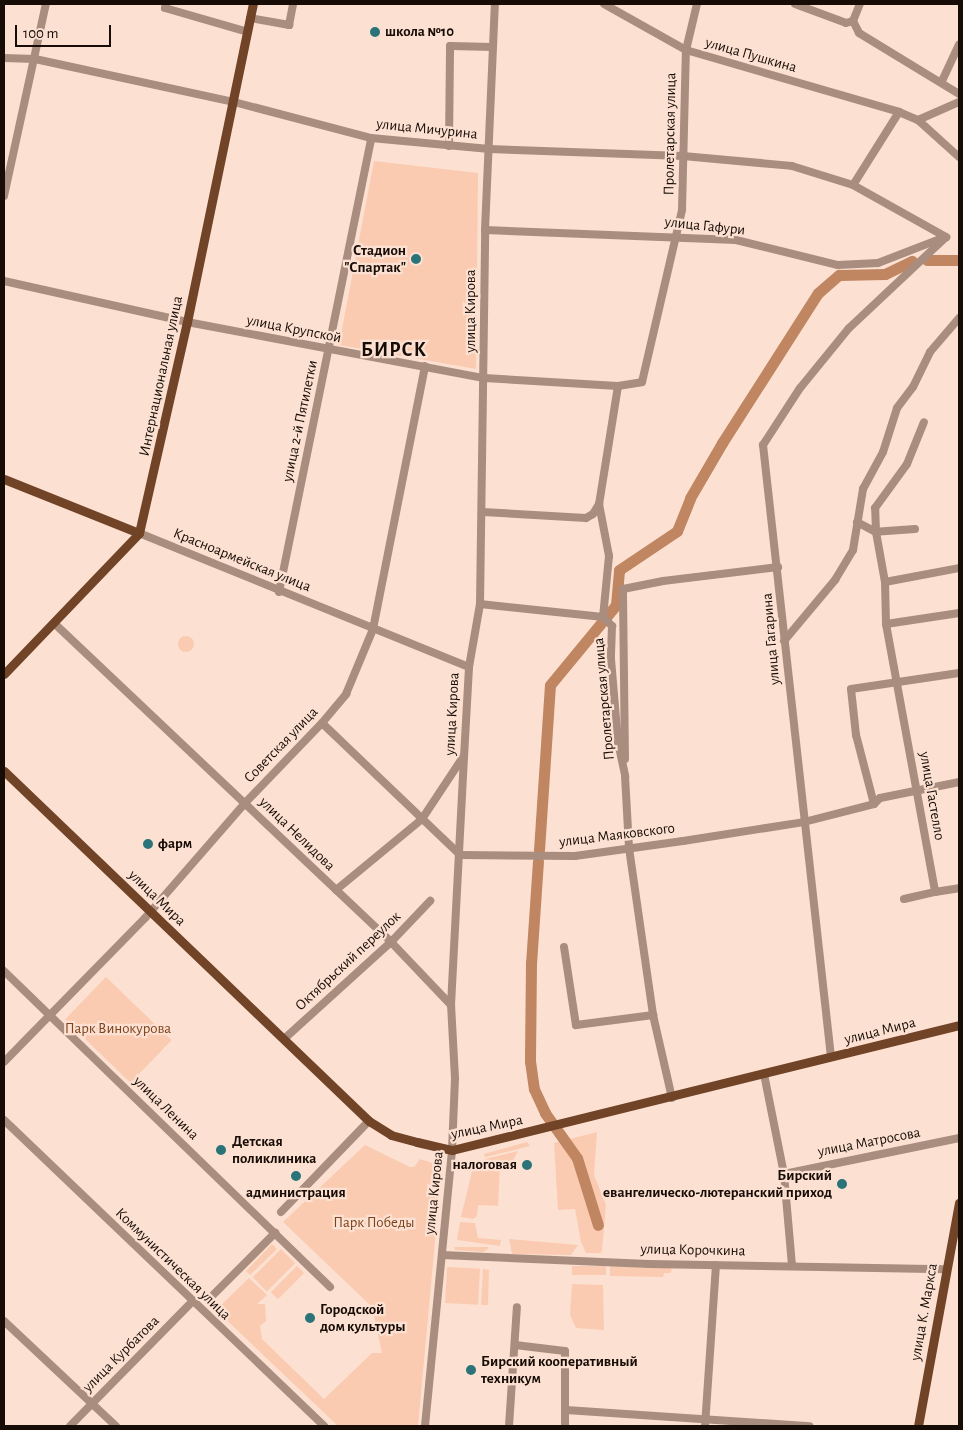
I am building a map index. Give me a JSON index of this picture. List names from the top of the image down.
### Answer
{
  "streets": {
    "main road": [
      "Интернациональная улица",
      "Красноармейская улица",
      "улица Мира",
      "улица К. Маркса"
    ],
    "street": [
      "улица Пушкина",
      "улица Мичурина",
      "Пролетарская улица",
      "улица Гафури",
      "улица Кирова",
      "улица Крупской",
      "улица 2-й Пятилетки",
      "улица Гагарина",
      "Советская улица",
      "улица Гастелло",
      "улица Нелидова",
      "улица Маяковского",
      "Октябрьский переулок",
      "улица Ленина",
      "улица Матросова",
      "улица Корочкина",
      "Коммунистическая улица",
      "улица Курбатова"
    ]
  },
  "crossings": [
    ["улица Пушкина", "Пролетарская улица"],
    ["улица Мичурина", "Пролетарская улица"],
    ["улица Мичурина", "улица Гафури"],
    ["улица Мичурина", "улица Кирова"],
    ["улица Мичурина", "Интернациональная улица"],
    ["улица Мичурина", "улица 2-й Пятилетки"],
    ["улица Мичурина", "улица Гагарина"],
    ["Пролетарская улица", "улица Гафури"],
    ["Пролетарская улица", "улица Крупской"],
    ["Пролетарская улица", "улица Гагарина"],
    ["Пролетарская улица", "улица Маяковского"],
    ["Пролетарская улица", "улица Мира"],
    ["улица Гафури", "улица Кирова"],
    ["улица Гафури", "улица Гагарина"],
    ["улица Кирова", "улица Крупской"],
    ["улица Кирова", "Красноармейская улица"],
    ["улица Кирова", "улица Нелидова"],
    ["улица Кирова", "улица Маяковского"],
    ["улица Кирова", "улица Мира"],
    ["улица Кирова", "улица Корочкина"],
    ["улица Крупской", "Интернациональная улица"],
    ["улица Крупской", "улица 2-й Пятилетки"],
    ["улица Крупской", "Советская улица"],
    ["Интернациональная улица", "Красноармейская улица"],
    ["Интернациональная улица", "улица Нелидова"],
    ["улица 2-й Пятилетки", "Красноармейская улица"],
    ["Красноармейская улица", "Советская улица"],
    ["улица Гагарина", "улица Маяковского"],
    ["улица Гагарина", "улица Мира"],
    ["Советская улица", "улица Нелидова"],
    ["Советская улица", "улица Мира"],
    ["Советская улица", "улица Ленина"],
    ["улица Гастелло", "улица Маяковского"],
    ["улица Нелидова", "Октябрьский переулок"],
    ["улица Мира", "Октябрьский переулок"],
    ["улица Корочкина", "улица К. Маркса"],
    ["Коммунистическая улица", "улица Курбатова"]
  ],
  "districts": ["БИРСК"],
  "parks": ["Парк Винокурова", "Парк Победы"],
  "places": [
    "школа №10",
    "Стадион \"Спартак\"",
    "фарм",
    "Детская поликлиника",
    "налоговая",
    "администрация",
    "Бирский евангелическо-лютеранский приход",
    "Городской дом культуры",
    "Бирский кооперативный техникум"
  ],
  "scale_bar": "100 m"
}
